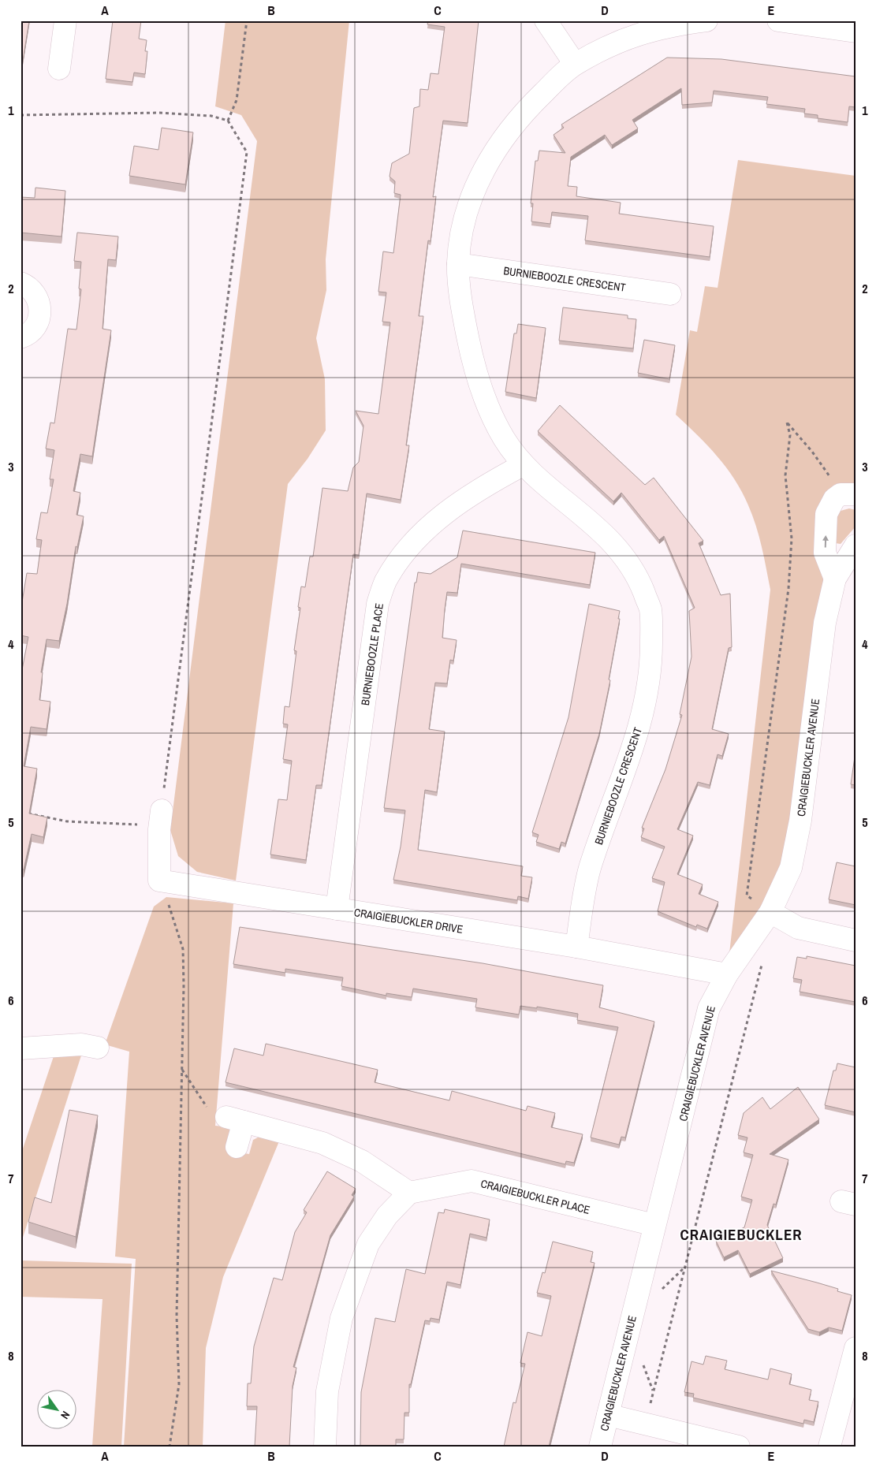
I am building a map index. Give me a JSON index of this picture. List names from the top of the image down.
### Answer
{
  "streets": {
    "street": [
      "BURNIEBOOZLE CRESCENT",
      "BURNIEBOOZLE PLACE",
      "CRAIGIEBUCKLER AVENUE",
      "CRAIGIEBUCKLER DRIVE",
      "CRAIGIEBUCKLER PLACE"
    ]
  },
  "crossings": [
    ["BURNIEBOOZLE CRESCENT", "BURNIEBOOZLE PLACE"],
    ["BURNIEBOOZLE CRESCENT", "CRAIGIEBUCKLER DRIVE"],
    ["BURNIEBOOZLE PLACE", "CRAIGIEBUCKLER DRIVE"],
    ["CRAIGIEBUCKLER AVENUE", "CRAIGIEBUCKLER DRIVE"],
    ["CRAIGIEBUCKLER AVENUE", "CRAIGIEBUCKLER PLACE"]
  ],
  "districts": ["CRAIGIEBUCKLER"],
  "north": "bottom right",
  "grid": {
    "columns": [
      "A",
      "B",
      "C",
      "D",
      "E"
    ],
    "rows": [
      "1",
      "2",
      "3",
      "4",
      "5",
      "6",
      "7",
      "8"
    ]
  }
}
